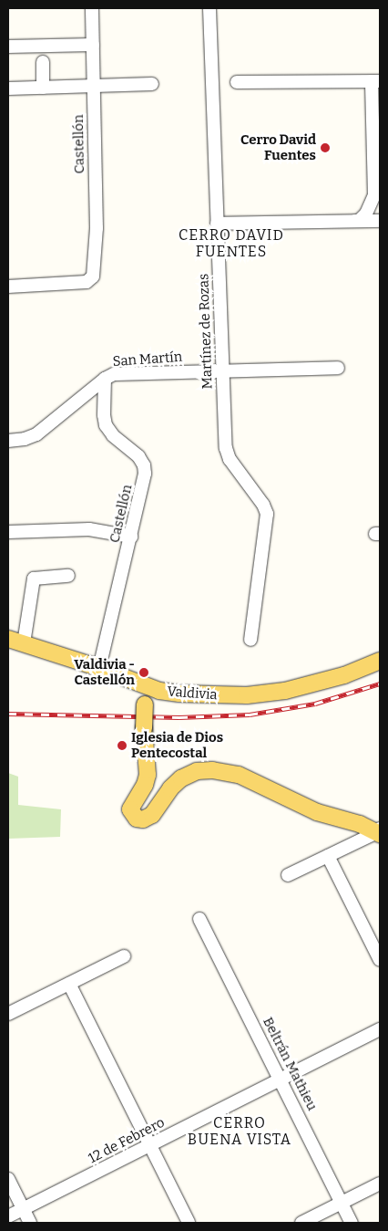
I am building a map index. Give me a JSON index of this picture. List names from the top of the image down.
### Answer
{
  "streets": {
    "main road": ["Valdivia"],
    "street": [
      "Castellón",
      "Martínez de Rozas",
      "San Martín",
      "Beltrán Mathieu",
      "12 de Febrero"
    ]
  },
  "crossings": [
    ["Castellón", "San Martín"],
    ["Castellón", "Valdivia"],
    ["Martínez de Rozas", "San Martín"],
    ["Beltrán Mathieu", "12 de Febrero"]
  ],
  "districts": ["CERRO DAVID FUENTES", "CERRO BUENA VISTA"],
  "places": ["Cerro David Fuentes", "Valdivia - Castellón", "Iglesia de Dios Pentecostal"]
}
